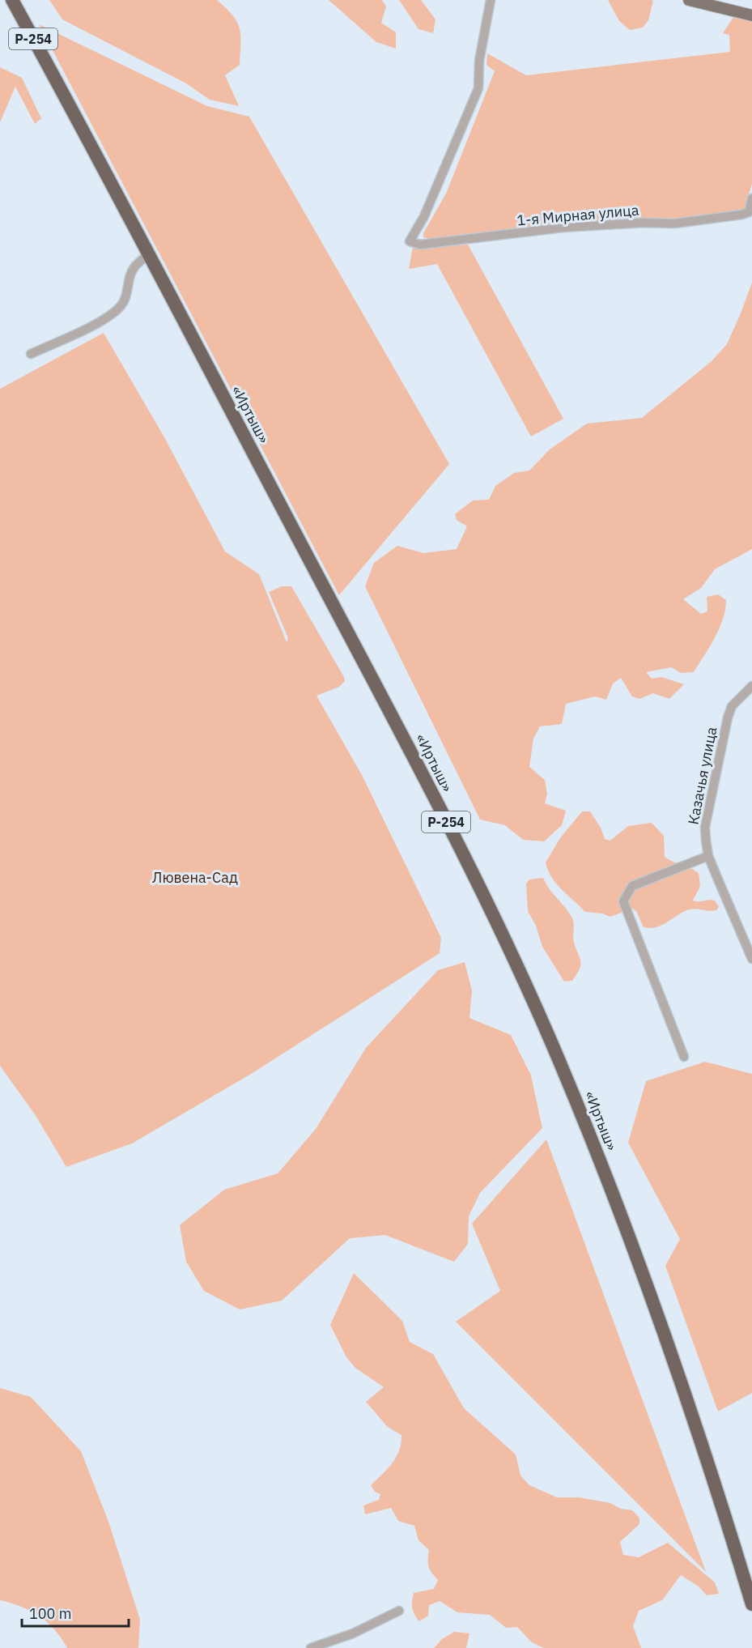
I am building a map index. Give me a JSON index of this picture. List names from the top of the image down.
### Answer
{
  "streets": {
    "highway": ["Р-254", "«Иртыш»"],
    "street": ["1-я Мирная улица", "Казачья улица"]
  },
  "parks": ["Лювена-Сад"],
  "scale_bar": "100 m"
}
